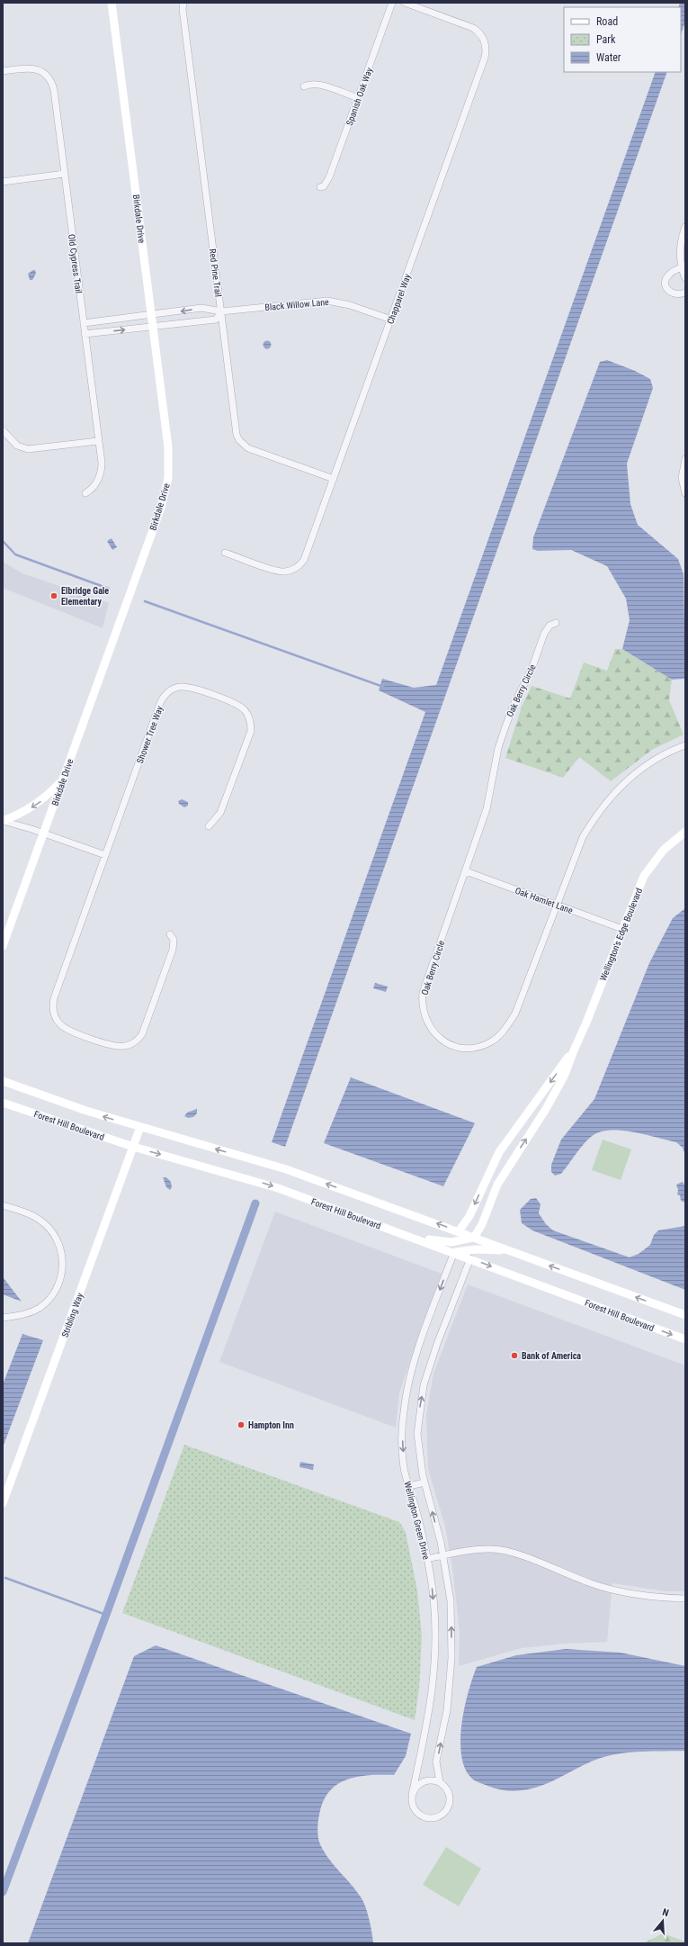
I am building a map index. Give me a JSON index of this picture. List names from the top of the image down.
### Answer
{
  "streets": {
    "street": [
      "Spanish Oak Way",
      "Birkdale Drive",
      "Old Cypress Trail",
      "Red Pine Trail",
      "Chapparel Way",
      "Black Willow Lane",
      "Oak Berry Circle",
      "Shower Tree Way",
      "Oak Hamlet Lane",
      "Wellington's Edge Boulevard",
      "Forest Hill Boulevard",
      "Stribling Way",
      "Wellington Green Drive"
    ]
  },
  "crossings": [
    ["Birkdale Drive", "Black Willow Lane"],
    ["Old Cypress Trail", "Black Willow Lane"],
    ["Red Pine Trail", "Chapparel Way"],
    ["Red Pine Trail", "Black Willow Lane"],
    ["Chapparel Way", "Black Willow Lane"],
    ["Oak Berry Circle", "Oak Hamlet Lane"],
    ["Oak Hamlet Lane", "Wellington's Edge Boulevard"],
    ["Wellington's Edge Boulevard", "Forest Hill Boulevard"],
    ["Forest Hill Boulevard", "Stribling Way"],
    ["Forest Hill Boulevard", "Wellington Green Drive"]
  ],
  "places": ["Elbridge Gale Elementary", "Bank of America", "Hampton Inn"],
  "legend": ["Road", "Park", "Water"],
  "north": "top"
}
